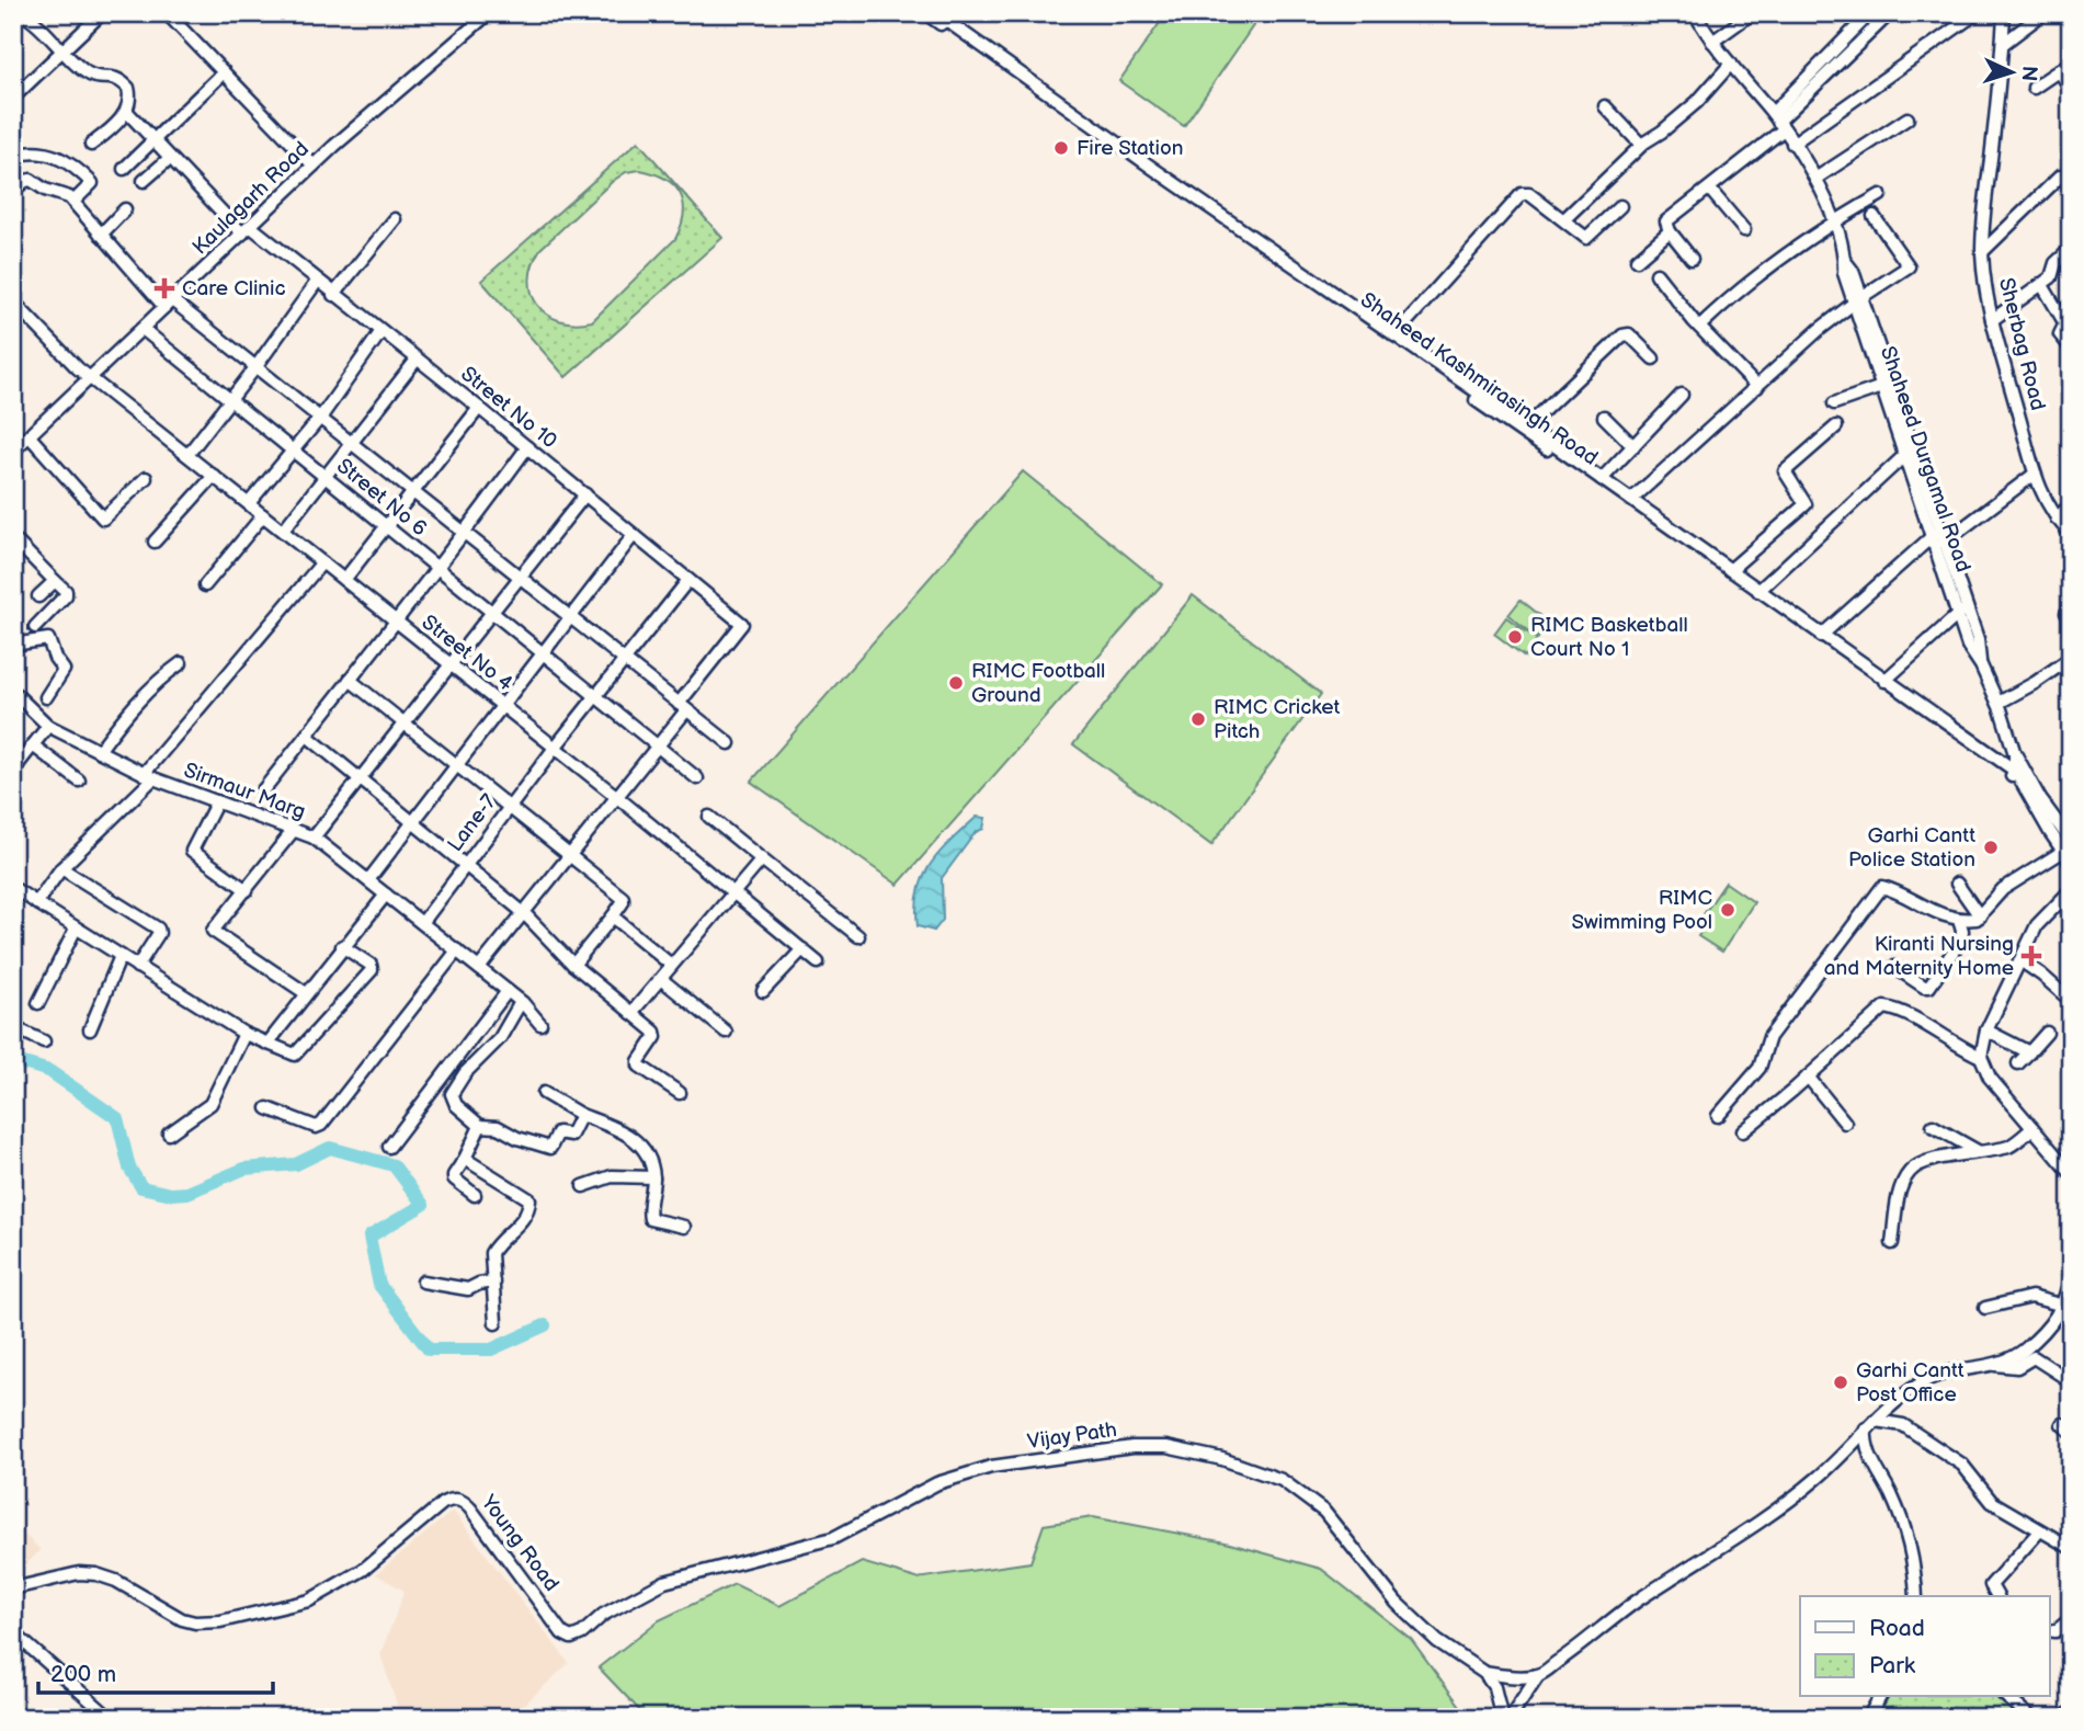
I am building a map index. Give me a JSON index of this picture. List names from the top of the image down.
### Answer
{
  "streets": {
    "street": [
      "Kaulagarh Road",
      "Sherbag Road",
      "Shaheed Kashmirasingh Road",
      "Street No 10",
      "Shaheed Durgamal Road",
      "Street No 6",
      "Street No 4",
      "Sirmaur Marg",
      "Lane-7",
      "Vijay Path",
      "Young Road"
    ]
  },
  "crossings": [
    ["Kaulagarh Road", "Street No 10"],
    ["Kaulagarh Road", "Street No 6"],
    ["Kaulagarh Road", "Street No 4"],
    ["Shaheed Kashmirasingh Road", "Shaheed Durgamal Road"],
    ["Street No 10", "Lane-7"],
    ["Street No 6", "Lane-7"],
    ["Street No 4", "Lane-7"],
    ["Sirmaur Marg", "Lane-7"],
    ["Vijay Path", "Young Road"]
  ],
  "places": {
    "other": [
      "Fire Station",
      "RIMC Basketball Court No 1",
      "RIMC Football Ground",
      "RIMC Cricket Pitch",
      "Garhi Cantt Police Station",
      "RIMC Swimming Pool",
      "Garhi Cantt Post Office"
    ],
    "health": ["Care Clinic", "Kiranti Nursing and Maternity Home"]
  },
  "legend": ["Road", "Park"],
  "scale_bar": "200 m",
  "north": "right"
}
